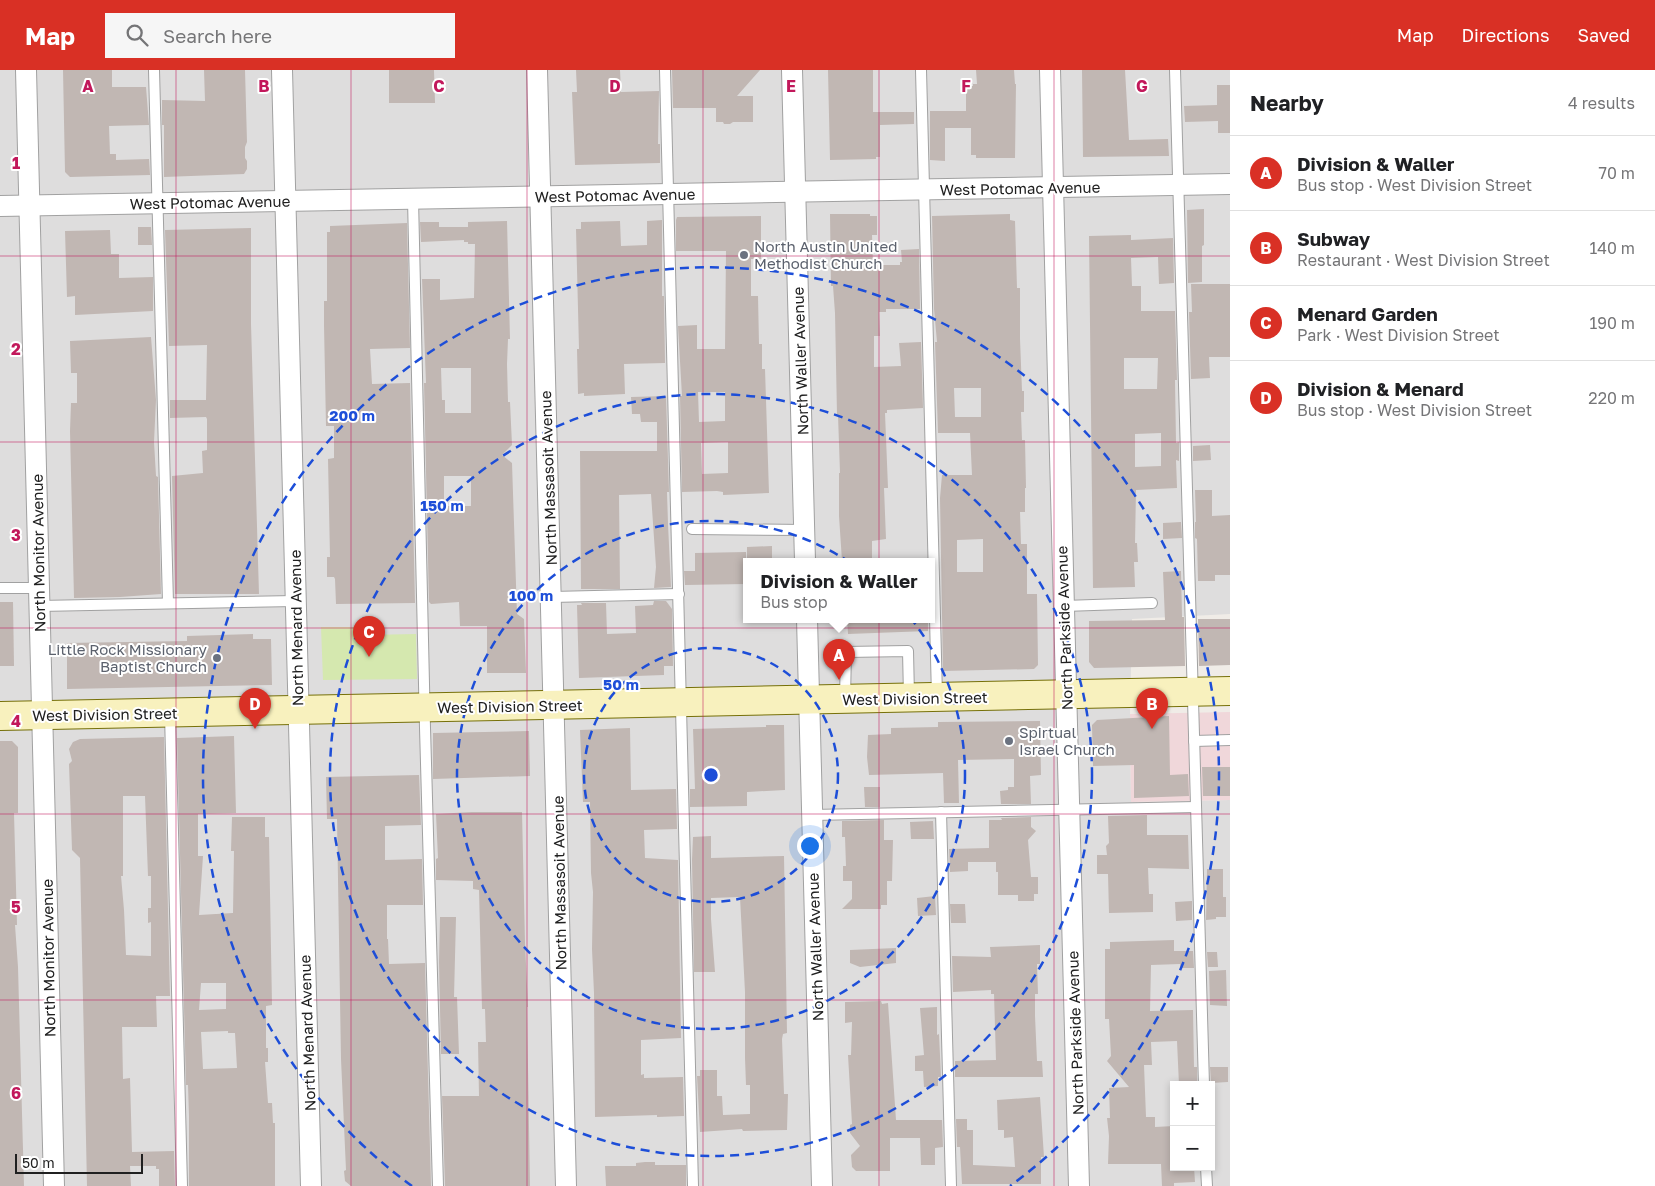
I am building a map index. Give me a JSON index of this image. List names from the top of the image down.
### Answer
{
  "streets": {
    "main road": ["West Division Street"],
    "street": [
      "West Potomac Avenue",
      "North Waller Avenue",
      "North Massasoit Avenue",
      "North Monitor Avenue",
      "North Menard Avenue",
      "North Parkside Avenue"
    ]
  },
  "crossings": [
    ["West Potomac Avenue", "North Waller Avenue"],
    ["West Potomac Avenue", "North Massasoit Avenue"],
    ["West Potomac Avenue", "North Monitor Avenue"],
    ["West Potomac Avenue", "North Menard Avenue"],
    ["West Potomac Avenue", "North Parkside Avenue"],
    ["North Waller Avenue", "West Division Street"],
    ["North Massasoit Avenue", "West Division Street"],
    ["North Monitor Avenue", "West Division Street"],
    ["North Menard Avenue", "West Division Street"],
    ["North Parkside Avenue", "West Division Street"]
  ],
  "places": ["North Austin United Methodist Church", "Little Rock Missionary Baptist Church", "Spirtual Israel Church"],
  "scale_bar": "50 m",
  "page": {
    "header": "Map",
    "search": "Search here",
    "nav": ["Map", "Directions", "Saved"],
    "heading": ["Nearby", "4 results"],
    "list": [
      {
        "mark": "A",
        "name": "Division & Waller",
        "note": "Bus stop · West Division Street",
        "value": "70 m"
      },
      {
        "mark": "B",
        "name": "Subway",
        "note": "Restaurant · West Division Street",
        "value": "140 m"
      },
      {
        "mark": "C",
        "name": "Menard Garden",
        "note": "Park · West Division Street",
        "value": "190 m"
      },
      {
        "mark": "D",
        "name": "Division & Menard",
        "note": "Bus stop · West Division Street",
        "value": "220 m"
      }
    ],
    "popup": ["Division & Waller", "Bus stop"],
    "pins": [
      "C",
      "A",
      "B",
      "D"
    ],
    "map_buttons": ["+", "−"],
    "scale": "50 m"
  },
  "grid": {
    "columns": [
      "A",
      "B",
      "C",
      "D",
      "E",
      "F",
      "G"
    ],
    "rows": [
      "1",
      "2",
      "3",
      "4",
      "5",
      "6"
    ]
  },
  "rings": [
    "200 m",
    "150 m",
    "100 m",
    "50 m"
  ]
}
